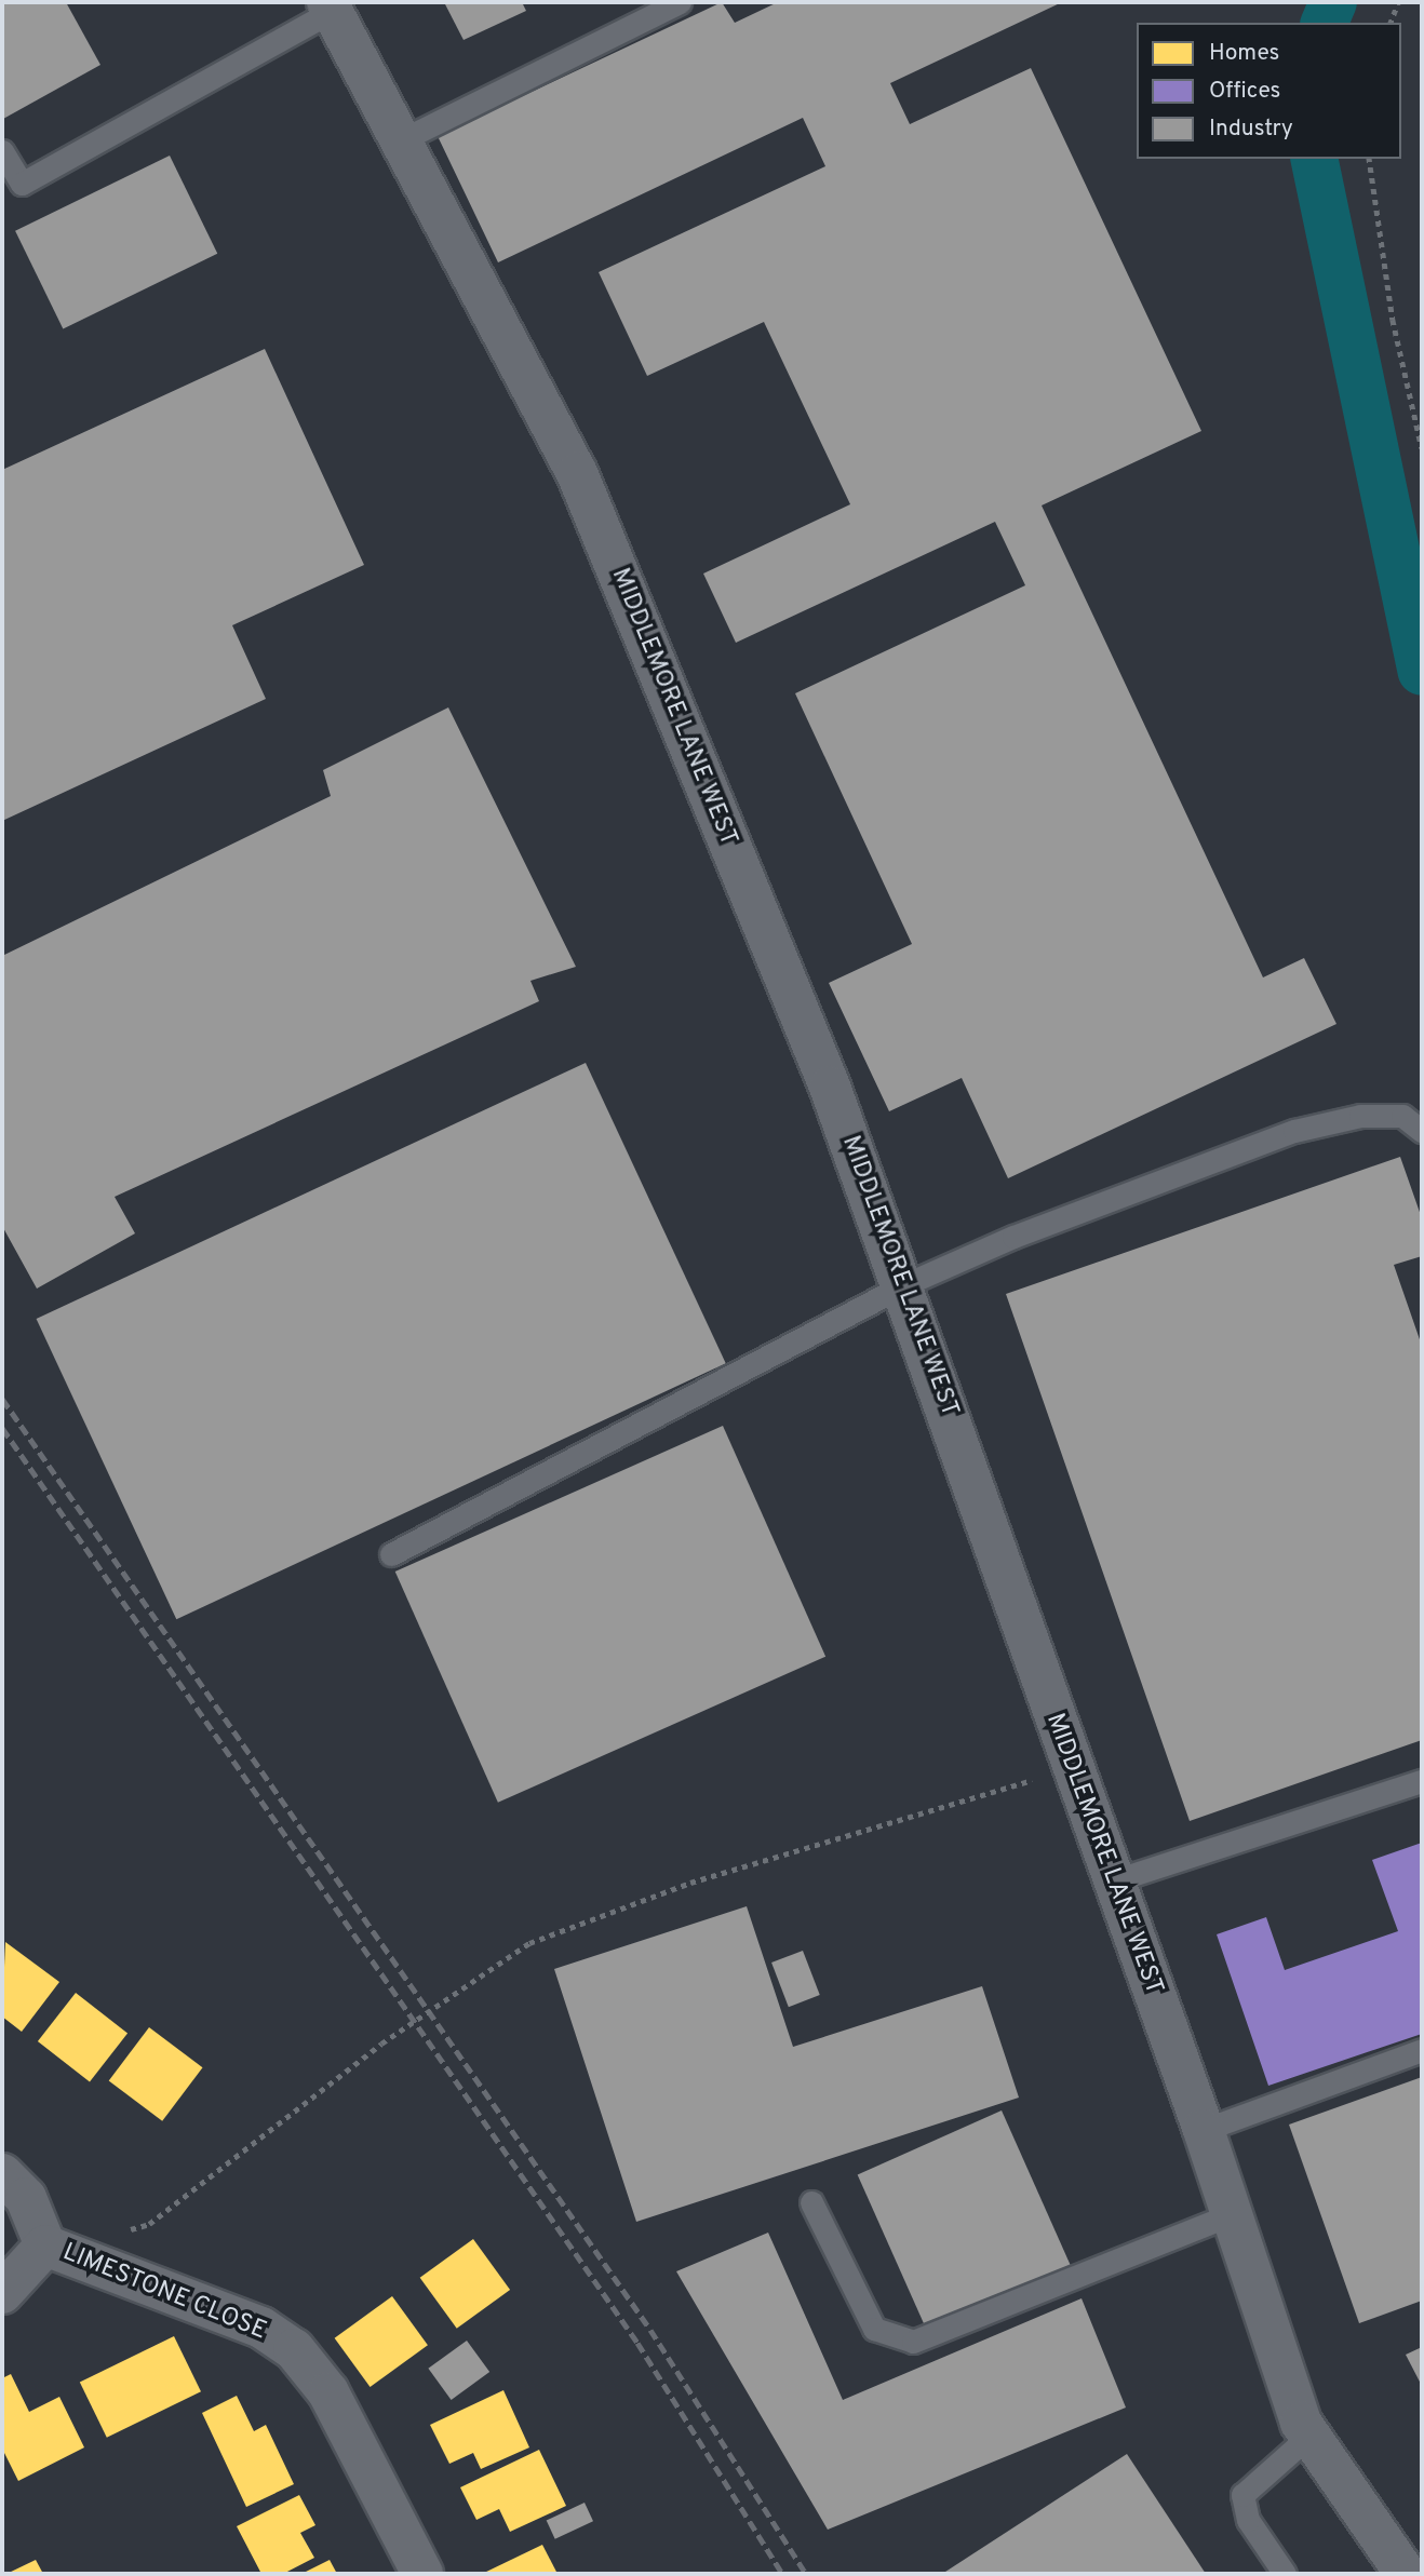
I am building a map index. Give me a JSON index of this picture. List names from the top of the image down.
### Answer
{
  "streets": {
    "street": ["MIDDLEMORE LANE WEST", "LIMESTONE CLOSE"]
  },
  "legend": ["Homes", "Offices", "Industry"]
}
